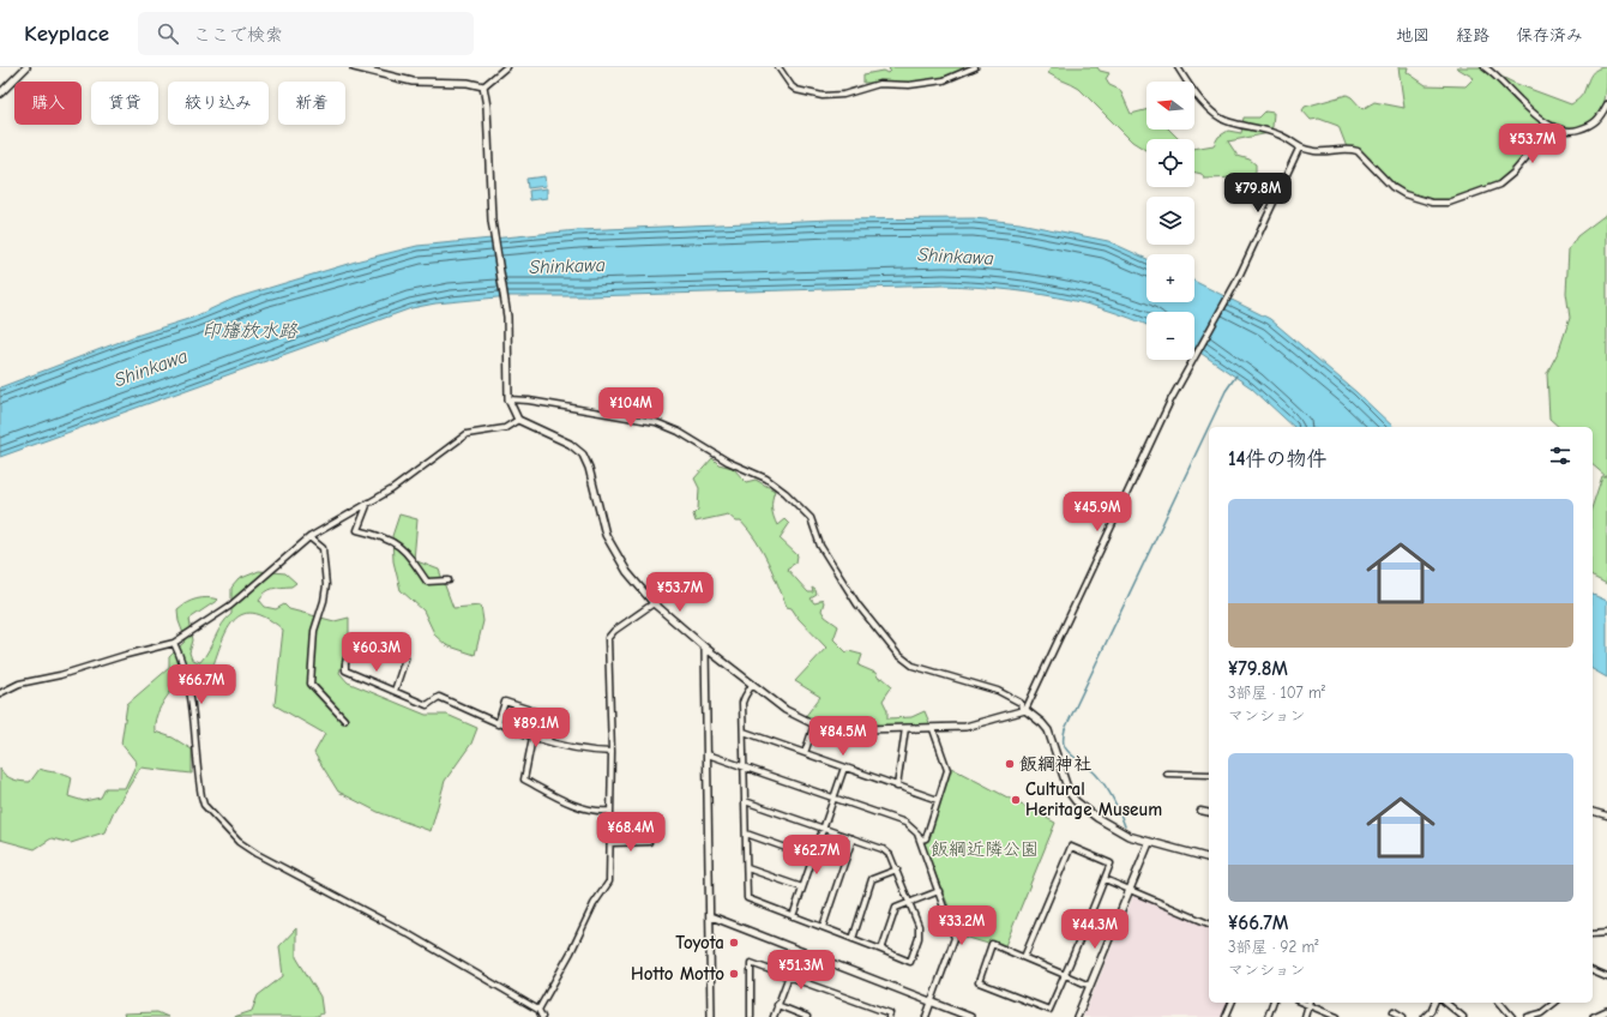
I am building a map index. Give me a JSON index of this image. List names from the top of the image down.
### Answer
{
  "water": ["Shinkawa", "印旛放水路"],
  "parks": ["飯綱近隣公園"],
  "places": [
    "飯綱神社",
    "Cultural Heritage Museum",
    "Toyota",
    "Hotto Motto"
  ],
  "north": "left",
  "page": {
    "header": "Keyplace",
    "search": "ここで検索",
    "nav": ["地図", "経路", "保存済み"],
    "map_buttons": ["+", "−"],
    "chip": [
      "購入",
      "賃貸",
      "絞り込み",
      "新着"
    ],
    "price": [
      "¥53.7M",
      "¥79.8M",
      "¥104M",
      "¥45.9M",
      "¥53.7M",
      "¥60.3M",
      "¥66.7M",
      "¥89.1M",
      "¥84.5M",
      "¥68.4M",
      "¥62.7M",
      "¥33.2M",
      "¥44.3M",
      "¥51.3M"
    ],
    "heading": "14件の物件",
    "list": [
      {
        "name": "¥79.8M",
        "note": "3部屋 · 107 m² · マンション"
      },
      {
        "name": "¥66.7M",
        "note": "3部屋 · 92 m² · マンション"
      }
    ]
  }
}
